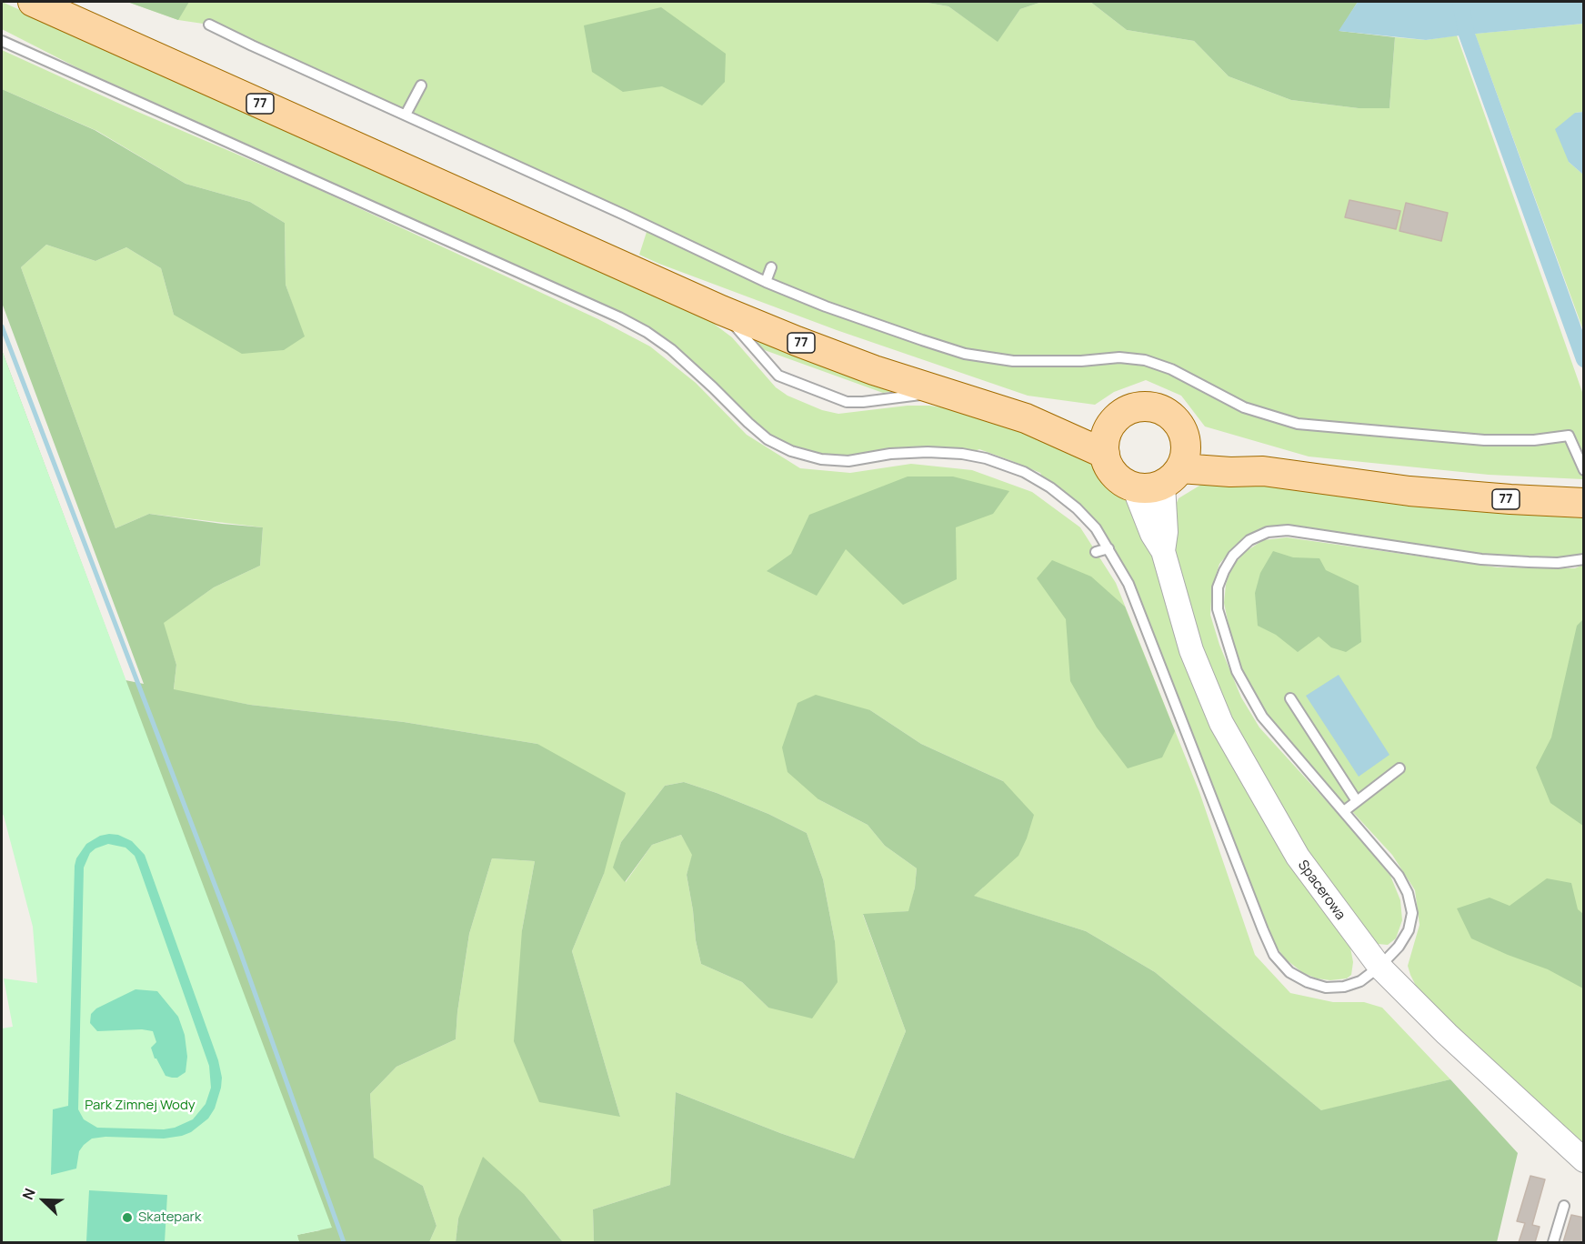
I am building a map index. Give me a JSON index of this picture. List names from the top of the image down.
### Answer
{
  "streets": {
    "main road": ["77"],
    "street": ["Spacerowa"]
  },
  "crossings": [
    ["77", "Spacerowa"]
  ],
  "parks": ["Park Zimnej Wody"],
  "places": ["Skatepark"],
  "north": "top left"
}
